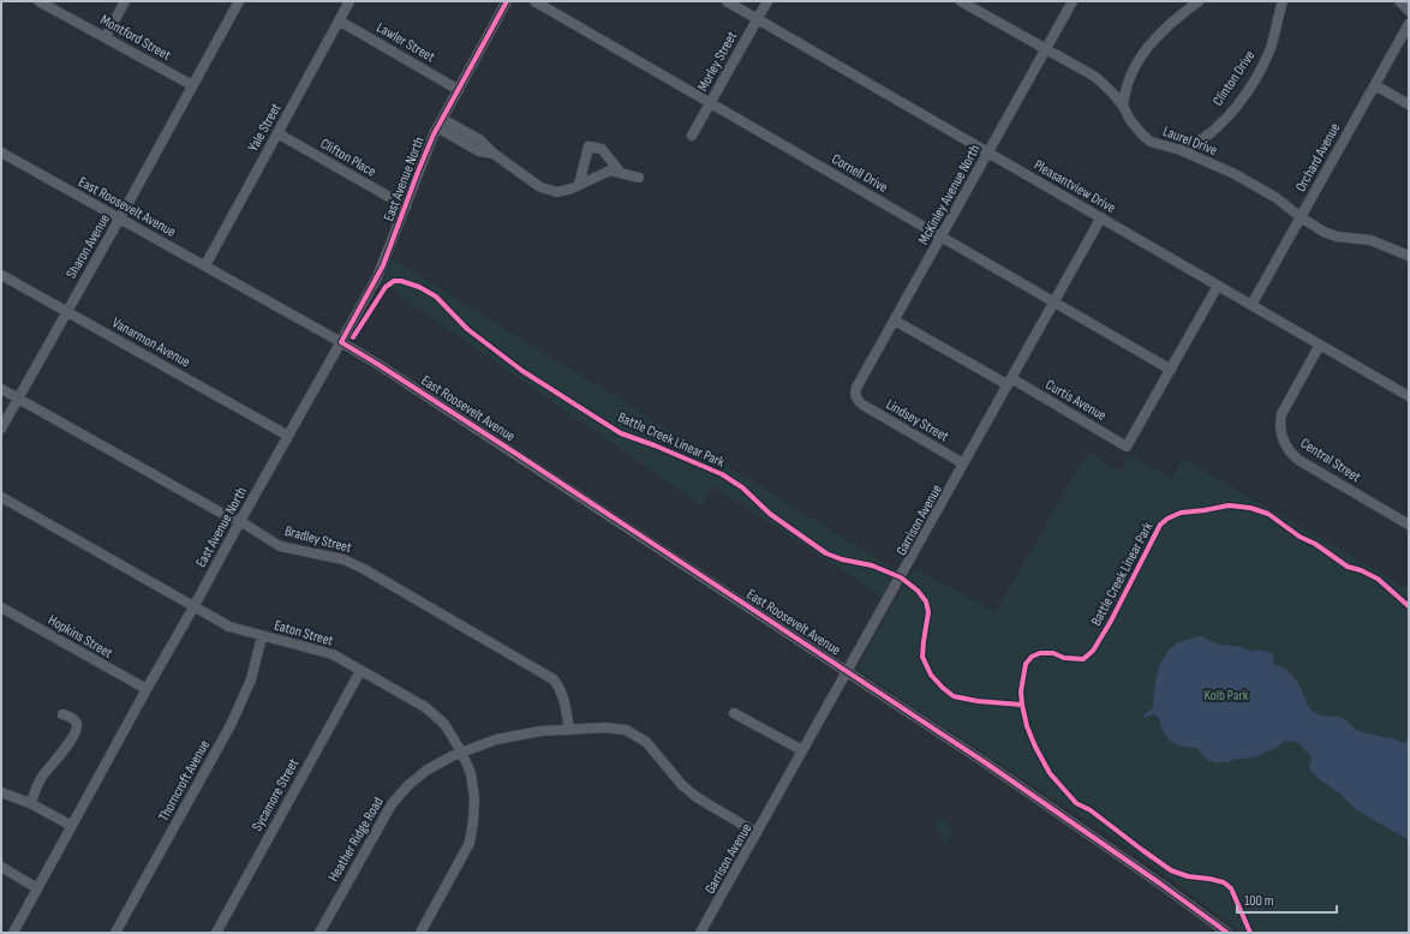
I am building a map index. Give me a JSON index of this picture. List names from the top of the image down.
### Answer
{
  "streets": {
    "street": [
      "Montford Street",
      "Lawler Street",
      "Morley Street",
      "Clinton Drive",
      "Yale Street",
      "Laurel Drive",
      "Clifton Place",
      "Orchard Avenue",
      "Cornell Drive",
      "East Avenue North",
      "Pleasantview Drive",
      "McKinley Avenue North",
      "East Roosevelt Avenue",
      "Sharon Avenue",
      "Vanarmon Avenue",
      "Curtis Avenue",
      "Lindsey Street",
      "Central Street",
      "Garrison Avenue",
      "Bradley Street",
      "Eaton Street",
      "Hopkins Street",
      "Thorncroft Avenue",
      "Sycamore Street",
      "Heather Ridge Road"
    ],
    "cycle path": ["Battle Creek Linear Park"]
  },
  "crossings": [
    ["Montford Street", "Sharon Avenue"],
    ["Lawler Street", "Yale Street"],
    ["Lawler Street", "East Avenue North"],
    ["Morley Street", "Cornell Drive"],
    ["Morley Street", "Pleasantview Drive"],
    ["Clinton Drive", "Laurel Drive"],
    ["Yale Street", "Clifton Place"],
    ["Yale Street", "East Roosevelt Avenue"],
    ["Laurel Drive", "Orchard Avenue"],
    ["Laurel Drive", "McKinley Avenue North"],
    ["Clifton Place", "East Avenue North"],
    ["Orchard Avenue", "Pleasantview Drive"],
    ["Cornell Drive", "McKinley Avenue North"],
    ["Cornell Drive", "Curtis Avenue"],
    ["Cornell Drive", "Garrison Avenue"],
    ["East Avenue North", "East Roosevelt Avenue"],
    ["East Avenue North", "Vanarmon Avenue"],
    ["East Avenue North", "Bradley Street"],
    ["East Avenue North", "Eaton Street"],
    ["East Avenue North", "Hopkins Street"],
    ["Pleasantview Drive", "McKinley Avenue North"],
    ["Pleasantview Drive", "Central Street"],
    ["Pleasantview Drive", "Garrison Avenue"],
    ["McKinley Avenue North", "Curtis Avenue"],
    ["McKinley Avenue North", "Lindsey Street"],
    ["East Roosevelt Avenue", "Sharon Avenue"],
    ["East Roosevelt Avenue", "Garrison Avenue"],
    ["Sharon Avenue", "Vanarmon Avenue"],
    ["Sharon Avenue", "Bradley Street"],
    ["Curtis Avenue", "Garrison Avenue"],
    ["Lindsey Street", "Garrison Avenue"],
    ["Garrison Avenue", "Heather Ridge Road"],
    ["Bradley Street", "Heather Ridge Road"],
    ["Eaton Street", "Thorncroft Avenue"],
    ["Eaton Street", "Sycamore Street"],
    ["Eaton Street", "Heather Ridge Road"]
  ],
  "parks": ["Kolb Park"],
  "scale_bar": "100 m"
}
